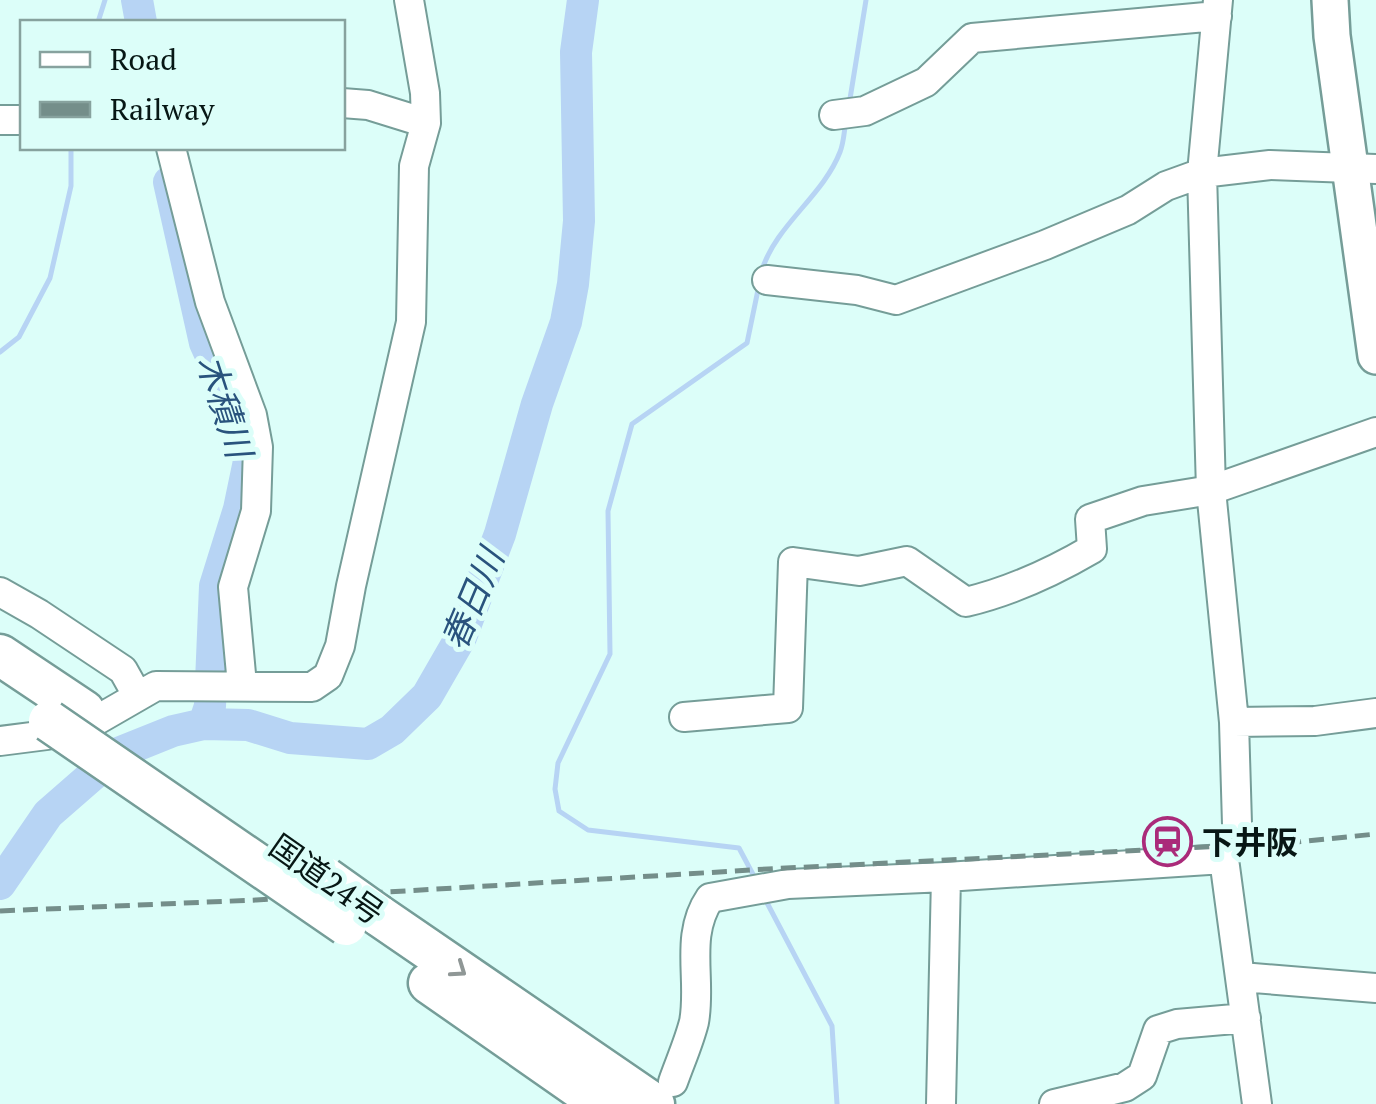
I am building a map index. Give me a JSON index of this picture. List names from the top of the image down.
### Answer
{
  "streets": {
    "highway": ["国道24号"]
  },
  "water": ["木積川", "春日川"],
  "places": {
    "station": ["下井阪"]
  },
  "legend": ["Road", "Railway"]
}
